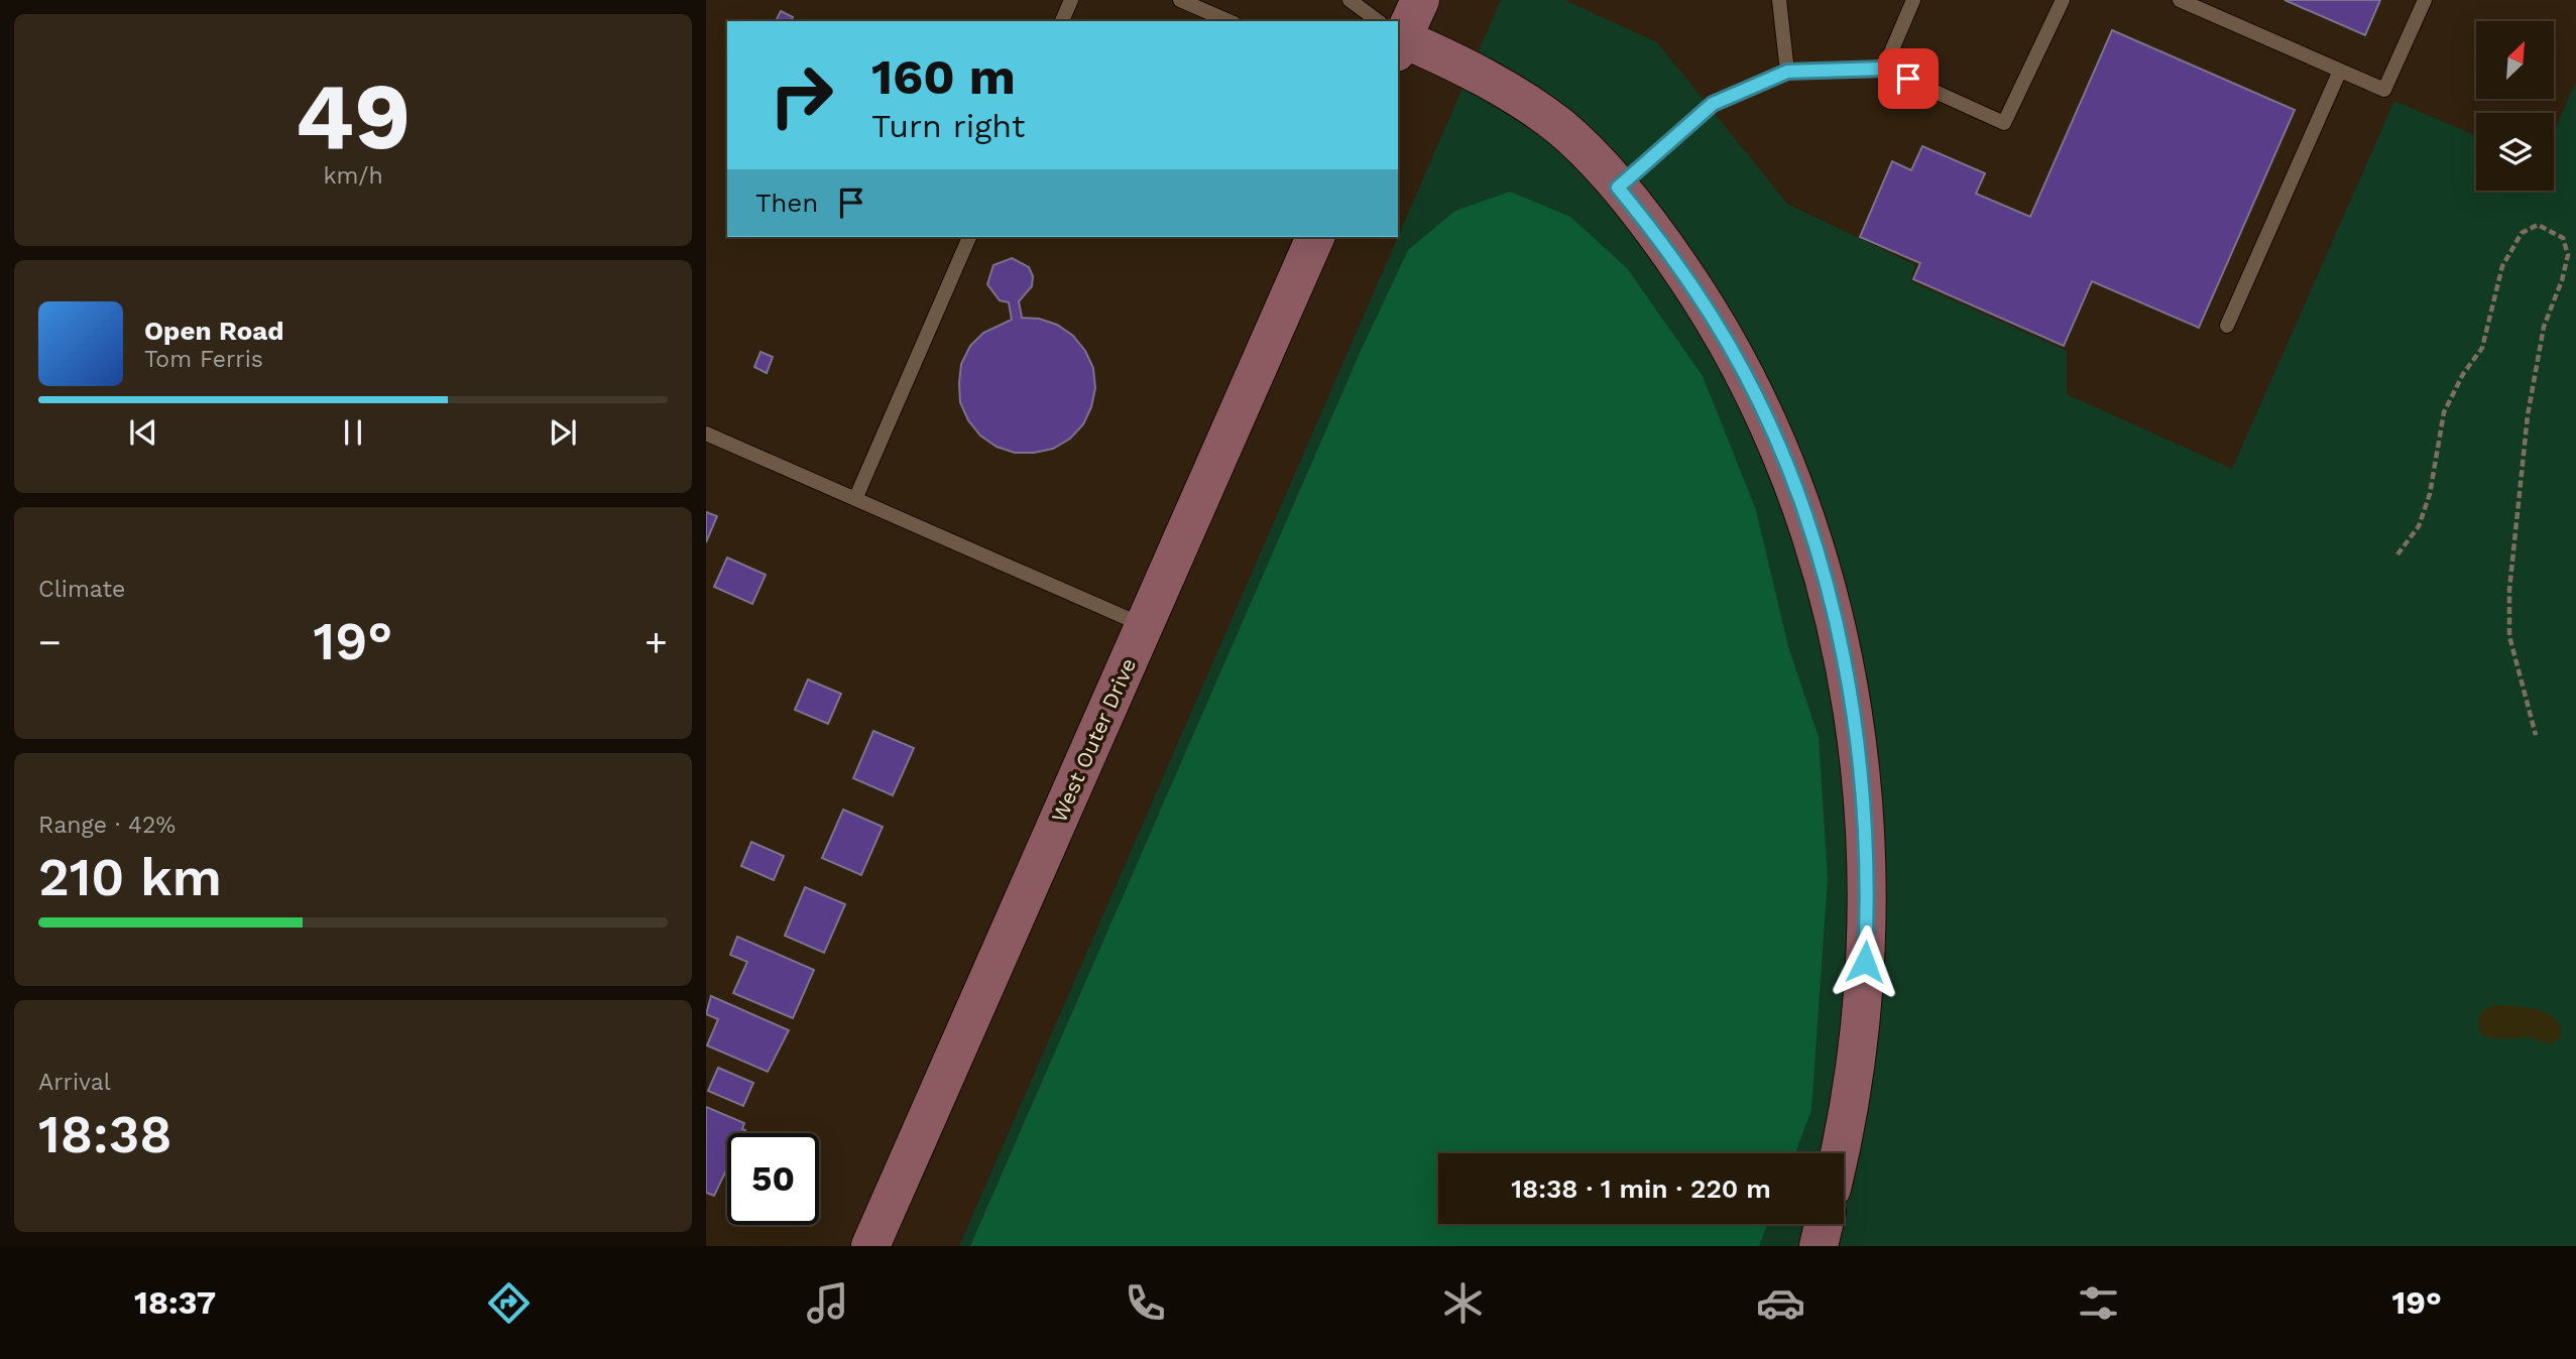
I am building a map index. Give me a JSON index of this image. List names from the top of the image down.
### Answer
{
  "streets": {
    "main road": ["West Outer Drive"]
  },
  "north": "top right",
  "page": {
    "tile": [
      ["49", "km/h"],
      "Climate",
      ["Range · 42%", "210 km"],
      ["Arrival", "18:38"]
    ],
    "turn": ["160 m", "Turn right"],
    "then": "Then",
    "song": ["Open Road", "Tom Ferris"],
    "heat": ["−", "19°", "+"],
    "limit": "50",
    "trip": "18:38 · 1 min · 220 m",
    "tabs": ["18:37", "19°"]
  }
}
